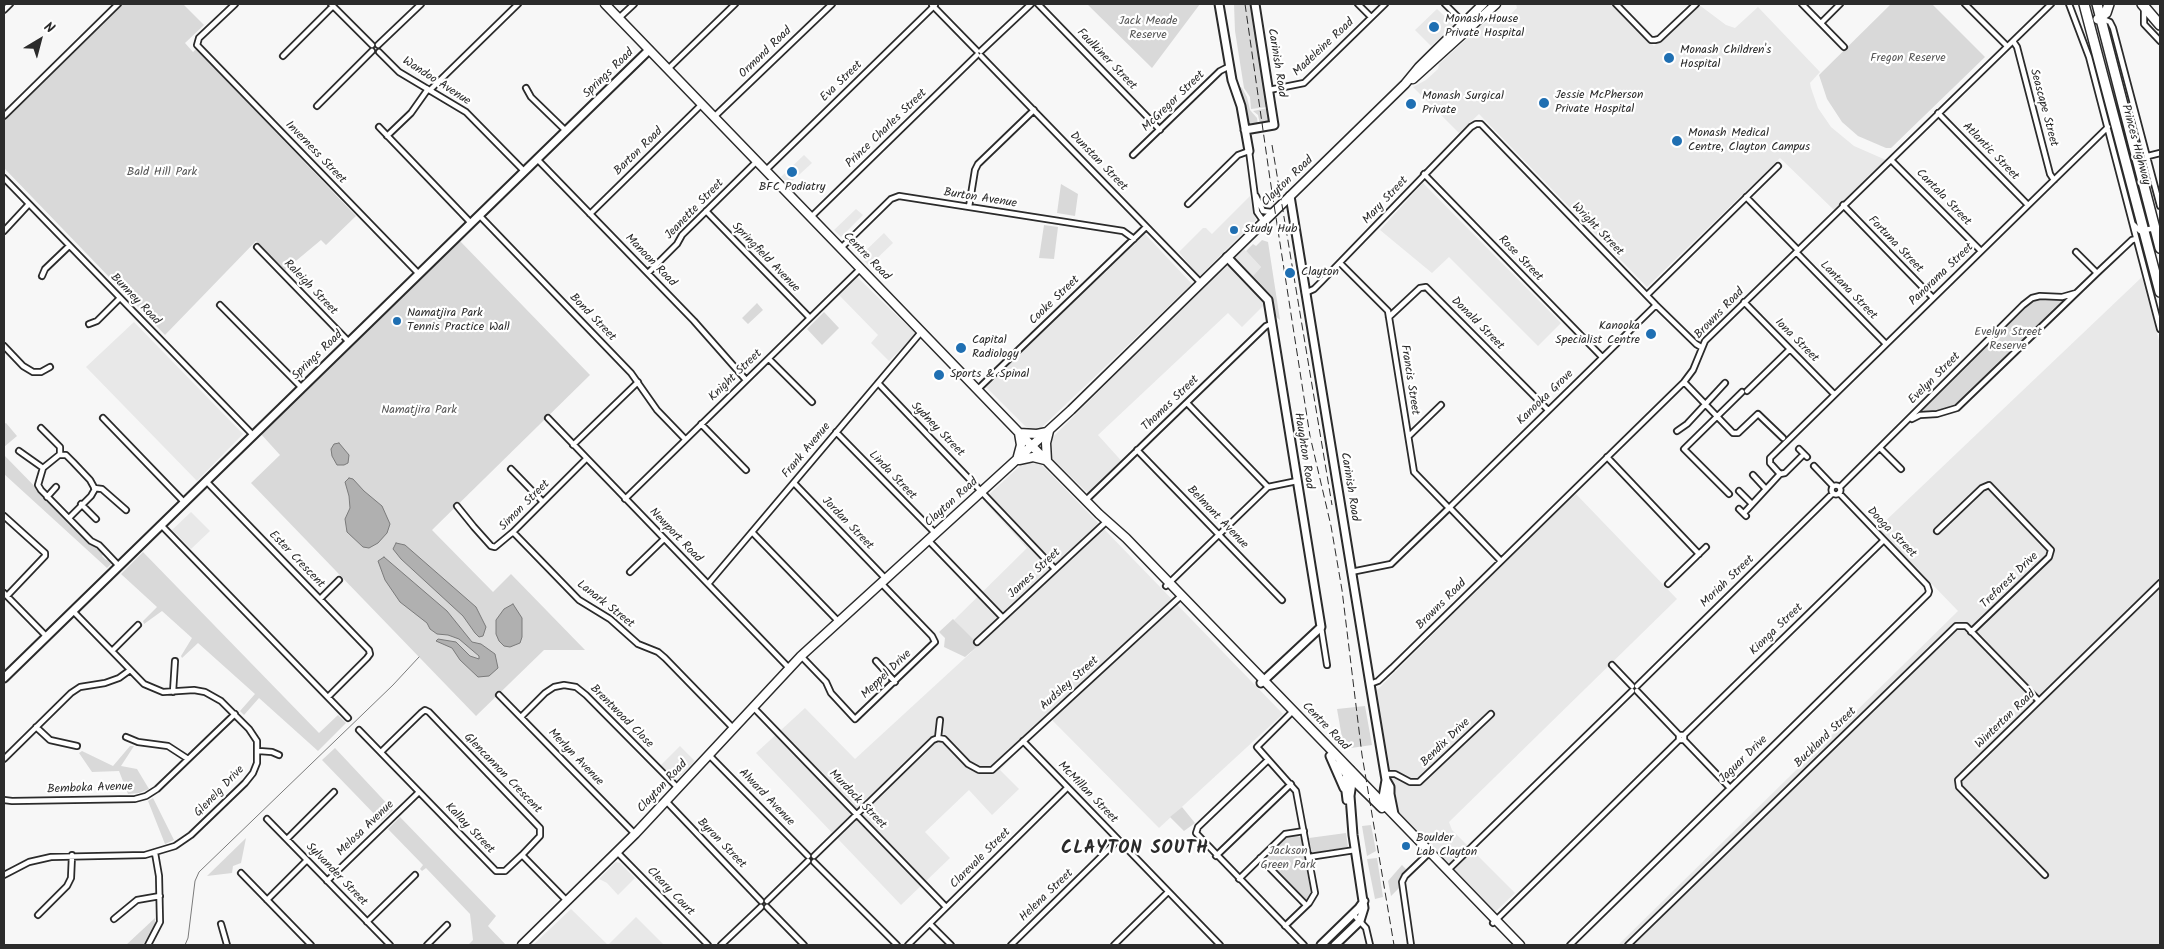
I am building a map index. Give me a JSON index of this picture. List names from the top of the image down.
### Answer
{
  "streets": {
    "highway": ["Princes Highway"],
    "main road": ["Clayton Road", "Centre Road"],
    "street": [
      "Madeleine Road",
      "Ormond Road",
      "Faulkiner Street",
      "Carinish Road",
      "Springs Road",
      "Wandoo Avenue",
      "Eva Street",
      "McGregor Street",
      "Seascape Street",
      "Prince Charles Street",
      "Barton Road",
      "Atlantic Street",
      "Inverness Street",
      "Dunstan Street",
      "Cantala Street",
      "Burton Avenue",
      "Mary Street",
      "Jeanette Street",
      "Wright Street",
      "Fortuna Street",
      "Springfield Avenue",
      "Rose Street",
      "Manoon Road",
      "Panorama Street",
      "Raleigh Street",
      "Lantana Street",
      "Bunney Road",
      "Cooke Street",
      "Browns Road",
      "Bond Street",
      "Donald Street",
      "Iona Street",
      "Knight Street",
      "Evelyn Street",
      "Francis Street",
      "Kanooka Grove",
      "Thomas Street",
      "Sydney Street",
      "Frank Avenue",
      "Haughton Road",
      "Linda Street",
      "Simon Street",
      "Belmont Avenue",
      "Jordan Street",
      "Dooga Street",
      "Newport Road",
      "Ester Crescent",
      "James Street",
      "Treforest Drive",
      "Moriah Street",
      "Lanark Street",
      "Kionga Street",
      "Meppel Drive",
      "Audsley Street",
      "Brentwood Close",
      "Winterton Road",
      "Buckland Street",
      "Bendix Drive",
      "Merlyn Avenue",
      "Jaguar Drive",
      "Glencannon Crescent",
      "Bemboka Avenue",
      "Glenelg Drive",
      "McMillan Street",
      "Alward Avenue",
      "Murdock Street",
      "Melosa Avenue",
      "Kallay Street",
      "Byron Street",
      "Clarevale Street",
      "Sylvander Street",
      "Cleary Court",
      "Helena Street"
    ]
  },
  "crossings": [
    ["Madeleine Road", "Carinish Road"],
    ["Ormond Road", "Centre Road"],
    ["Faulkiner Street", "McGregor Street"],
    ["Carinish Road", "Clayton Road"],
    ["Carinish Road", "Mary Street"],
    ["Carinish Road", "Centre Road"],
    ["Carinish Road", "Browns Road"],
    ["Carinish Road", "Kanooka Grove"],
    ["Carinish Road", "Bendix Drive"],
    ["Springs Road", "Wandoo Avenue"],
    ["Springs Road", "Inverness Street"],
    ["Springs Road", "Centre Road"],
    ["Springs Road", "Manoon Road"],
    ["Springs Road", "Raleigh Street"],
    ["Springs Road", "Bunney Road"],
    ["Springs Road", "Bond Street"],
    ["Springs Road", "Ester Crescent"],
    ["Eva Street", "Dunstan Street"],
    ["Eva Street", "Centre Road"],
    ["Seascape Street", "Panorama Street"],
    ["Seascape Street", "Browns Road"],
    ["Prince Charles Street", "Dunstan Street"],
    ["Prince Charles Street", "Centre Road"],
    ["Barton Road", "Centre Road"],
    ["Barton Road", "Manoon Road"],
    ["Atlantic Street", "Panorama Street"],
    ["Atlantic Street", "Browns Road"],
    ["Dunstan Street", "Clayton Road"],
    ["Dunstan Street", "Cooke Street"],
    ["Clayton Road", "Centre Road"],
    ["Clayton Road", "Sydney Street"],
    ["Clayton Road", "Haughton Road"],
    ["Clayton Road", "Linda Street"],
    ["Clayton Road", "Jordan Street"],
    ["Clayton Road", "Newport Road"],
    ["Clayton Road", "Lanark Street"],
    ["Clayton Road", "Meppel Drive"],
    ["Clayton Road", "Brentwood Close"],
    ["Clayton Road", "Merlyn Avenue"],
    ["Clayton Road", "Alward Avenue"],
    ["Clayton Road", "Murdock Street"],
    ["Clayton Road", "Byron Street"],
    ["Clayton Road", "Cleary Court"],
    ["Cantala Street", "Panorama Street"],
    ["Cantala Street", "Browns Road"],
    ["Burton Avenue", "Centre Road"],
    ["Burton Avenue", "Cooke Street"],
    ["Mary Street", "Wright Street"],
    ["Mary Street", "Rose Street"],
    ["Mary Street", "Francis Street"],
    ["Jeanette Street", "Centre Road"],
    ["Jeanette Street", "Springfield Avenue"],
    ["Jeanette Street", "Manoon Road"],
    ["Wright Street", "Browns Road"],
    ["Wright Street", "Kanooka Grove"],
    ["Fortuna Street", "Panorama Street"],
    ["Fortuna Street", "Browns Road"],
    ["Centre Road", "Cooke Street"],
    ["Centre Road", "Knight Street"],
    ["Centre Road", "Thomas Street"],
    ["Centre Road", "Frank Avenue"],
    ["Centre Road", "James Street"],
    ["Centre Road", "Moriah Street"],
    ["Centre Road", "Kionga Street"],
    ["Centre Road", "Audsley Street"],
    ["Springfield Avenue", "Knight Street"],
    ["Rose Street", "Kanooka Grove"],
    ["Manoon Road", "Knight Street"],
    ["Panorama Street", "Lantana Street"],
    ["Panorama Street", "Iona Street"],
    ["Lantana Street", "Browns Road"],
    ["Browns Road", "Iona Street"],
    ["Browns Road", "Francis Street"],
    ["Bond Street", "Knight Street"],
    ["Donald Street", "Francis Street"],
    ["Donald Street", "Kanooka Grove"],
    ["Knight Street", "Newport Road"],
    ["Francis Street", "Kanooka Grove"],
    ["Thomas Street", "Haughton Road"],
    ["Thomas Street", "Belmont Avenue"],
    ["Sydney Street", "Frank Avenue"],
    ["Sydney Street", "James Street"],
    ["Frank Avenue", "Linda Street"],
    ["Frank Avenue", "Jordan Street"],
    ["Frank Avenue", "Newport Road"],
    ["Simon Street", "Newport Road"],
    ["Simon Street", "Lanark Street"],
    ["Jordan Street", "Meppel Drive"],
    ["Dooga Street", "Moriah Street"],
    ["Dooga Street", "Kionga Street"],
    ["Dooga Street", "Jaguar Drive"],
    ["Treforest Drive", "Buckland Street"],
    ["Audsley Street", "McMillan Street"],
    ["Brentwood Close", "Merlyn Avenue"],
    ["Glencannon Crescent", "Kallay Street"],
    ["McMillan Street", "Clarevale Street"],
    ["McMillan Street", "Helena Street"],
    ["Murdock Street", "Clarevale Street"],
    ["Melosa Avenue", "Kallay Street"],
    ["Melosa Avenue", "Sylvander Street"]
  ],
  "districts": ["CLAYTON SOUTH"],
  "parks": [
    "Jack Meade Reserve",
    "Fregon Reserve",
    "Bald Hill Park",
    "Evelyn Street Reserve",
    "Namatjira Park",
    "Jackson Green Park"
  ],
  "places": [
    "Monash House Private Hospital",
    "Monash Children's Hospital",
    "Jessie McPherson Private Hospital",
    "Monash Surgical Private",
    "Monash Medical Centre, Clayton Campus",
    "BFC Podiatry",
    "Study Hub",
    "Clayton",
    "Namatjira Park Tennis Practice Wall",
    "Kanooka Specialist Centre",
    "Capital Radiology",
    "Sports & Spinal",
    "Boulder Lab Clayton"
  ],
  "north": "top right"
}
